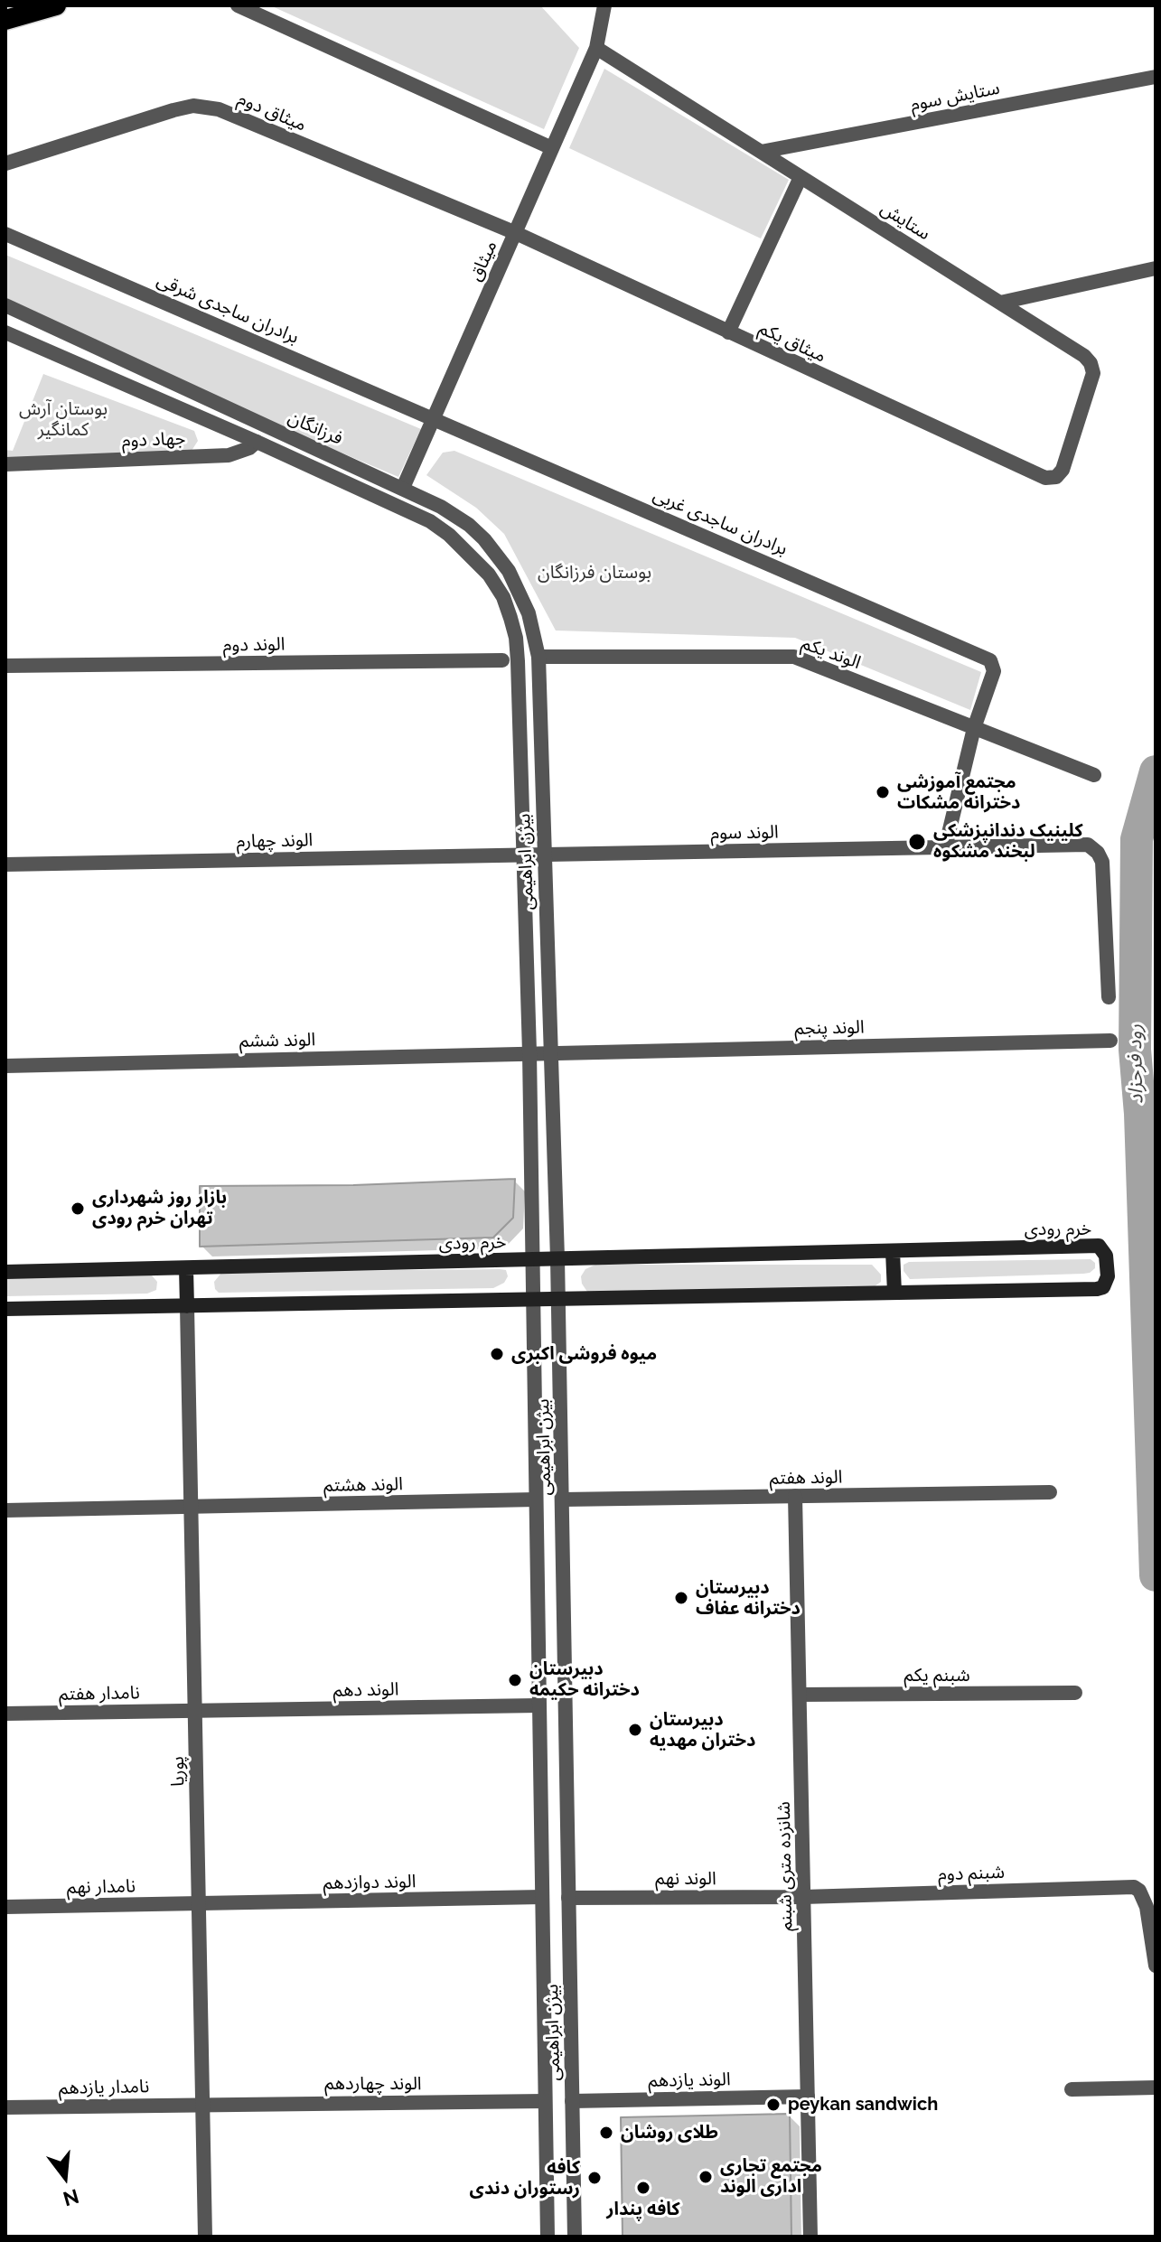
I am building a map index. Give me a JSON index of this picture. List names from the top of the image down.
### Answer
{
  "streets": {
    "main road": ["خرم رودی"],
    "street": [
      "ستایش سوم",
      "میثاق دوم",
      "ستایش",
      "میثاق",
      "برادران ساجدی شرقی",
      "میثاق یکم",
      "فرزانگان",
      "جهاد دوم",
      "برادران ساجدی غربی",
      "الوند دوم",
      "الوند یکم",
      "الوند سوم",
      "الوند چهارم",
      "بیژن ابراهیمی",
      "الوند پنجم",
      "الوند ششم",
      "الوند هفتم",
      "الوند هشتم",
      "شبنم یکم",
      "الوند دهم",
      "نامدار هفتم",
      "پوریا",
      "شانزده متری شبنم",
      "شبنم دوم",
      "الوند نهم",
      "الوند دوازدهم",
      "نامدار نهم",
      "الوند یازدهم",
      "الوند چهاردهم",
      "نامدار یازدهم"
    ]
  },
  "crossings": [
    ["ستایش سوم", "ستایش"],
    ["میثاق دوم", "میثاق"],
    ["میثاق دوم", "میثاق یکم"],
    ["ستایش", "میثاق"],
    ["ستایش", "میثاق یکم"],
    ["میثاق", "برادران ساجدی شرقی"],
    ["میثاق", "میثاق یکم"],
    ["میثاق", "فرزانگان"],
    ["میثاق", "برادران ساجدی غربی"],
    ["برادران ساجدی شرقی", "برادران ساجدی غربی"],
    ["فرزانگان", "جهاد دوم"],
    ["فرزانگان", "الوند دوم"],
    ["فرزانگان", "الوند یکم"],
    ["فرزانگان", "بیژن ابراهیمی"],
    ["برادران ساجدی غربی", "الوند یکم"],
    ["الوند دوم", "الوند یکم"],
    ["الوند دوم", "بیژن ابراهیمی"],
    ["الوند یکم", "بیژن ابراهیمی"],
    ["الوند سوم", "الوند چهارم"],
    ["الوند سوم", "بیژن ابراهیمی"],
    ["الوند چهارم", "بیژن ابراهیمی"],
    ["بیژن ابراهیمی", "الوند پنجم"],
    ["بیژن ابراهیمی", "الوند ششم"],
    ["بیژن ابراهیمی", "خرم رودی"],
    ["بیژن ابراهیمی", "الوند هفتم"],
    ["بیژن ابراهیمی", "الوند هشتم"],
    ["بیژن ابراهیمی", "الوند دهم"],
    ["بیژن ابراهیمی", "الوند نهم"],
    ["بیژن ابراهیمی", "الوند دوازدهم"],
    ["بیژن ابراهیمی", "الوند یازدهم"],
    ["بیژن ابراهیمی", "الوند چهاردهم"],
    ["الوند پنجم", "الوند ششم"],
    ["خرم رودی", "پوریا"],
    ["الوند هفتم", "الوند هشتم"],
    ["الوند هفتم", "شانزده متری شبنم"],
    ["الوند هشتم", "پوریا"],
    ["شبنم یکم", "شانزده متری شبنم"],
    ["الوند دهم", "نامدار هفتم"],
    ["الوند دهم", "پوریا"],
    ["نامدار هفتم", "پوریا"],
    ["پوریا", "الوند دوازدهم"],
    ["پوریا", "نامدار نهم"],
    ["پوریا", "الوند چهاردهم"],
    ["پوریا", "نامدار یازدهم"],
    ["شانزده متری شبنم", "شبنم دوم"],
    ["شانزده متری شبنم", "الوند نهم"],
    ["شانزده متری شبنم", "الوند یازدهم"],
    ["شبنم دوم", "الوند نهم"],
    ["الوند نهم", "الوند دوازدهم"],
    ["الوند دوازدهم", "نامدار نهم"],
    ["الوند یازدهم", "الوند چهاردهم"],
    ["الوند چهاردهم", "نامدار یازدهم"]
  ],
  "water": ["رود فرحزاد"],
  "parks": ["بوستان آرش کمانگیر", "بوستان فرزانگان"],
  "places": [
    "مجتمع آموزشی دخترانه مشکات",
    "کلینیک دندانپزشکی لبخند مشکوه",
    "بازار روز شهرداری تهران خرم رودی",
    "میوه فروشی اکبری",
    "دبیرستان دخترانه عفاف",
    "دبیرستان دخترانه حکیمه",
    "دبیرستان دختران مهدیه",
    "peykan sandwich",
    "طلای روشان",
    "مجتمع تجاری اداری الوند",
    "کافه رستوران دندی",
    "کافه پندار"
  ],
  "north": "bottom"
}
